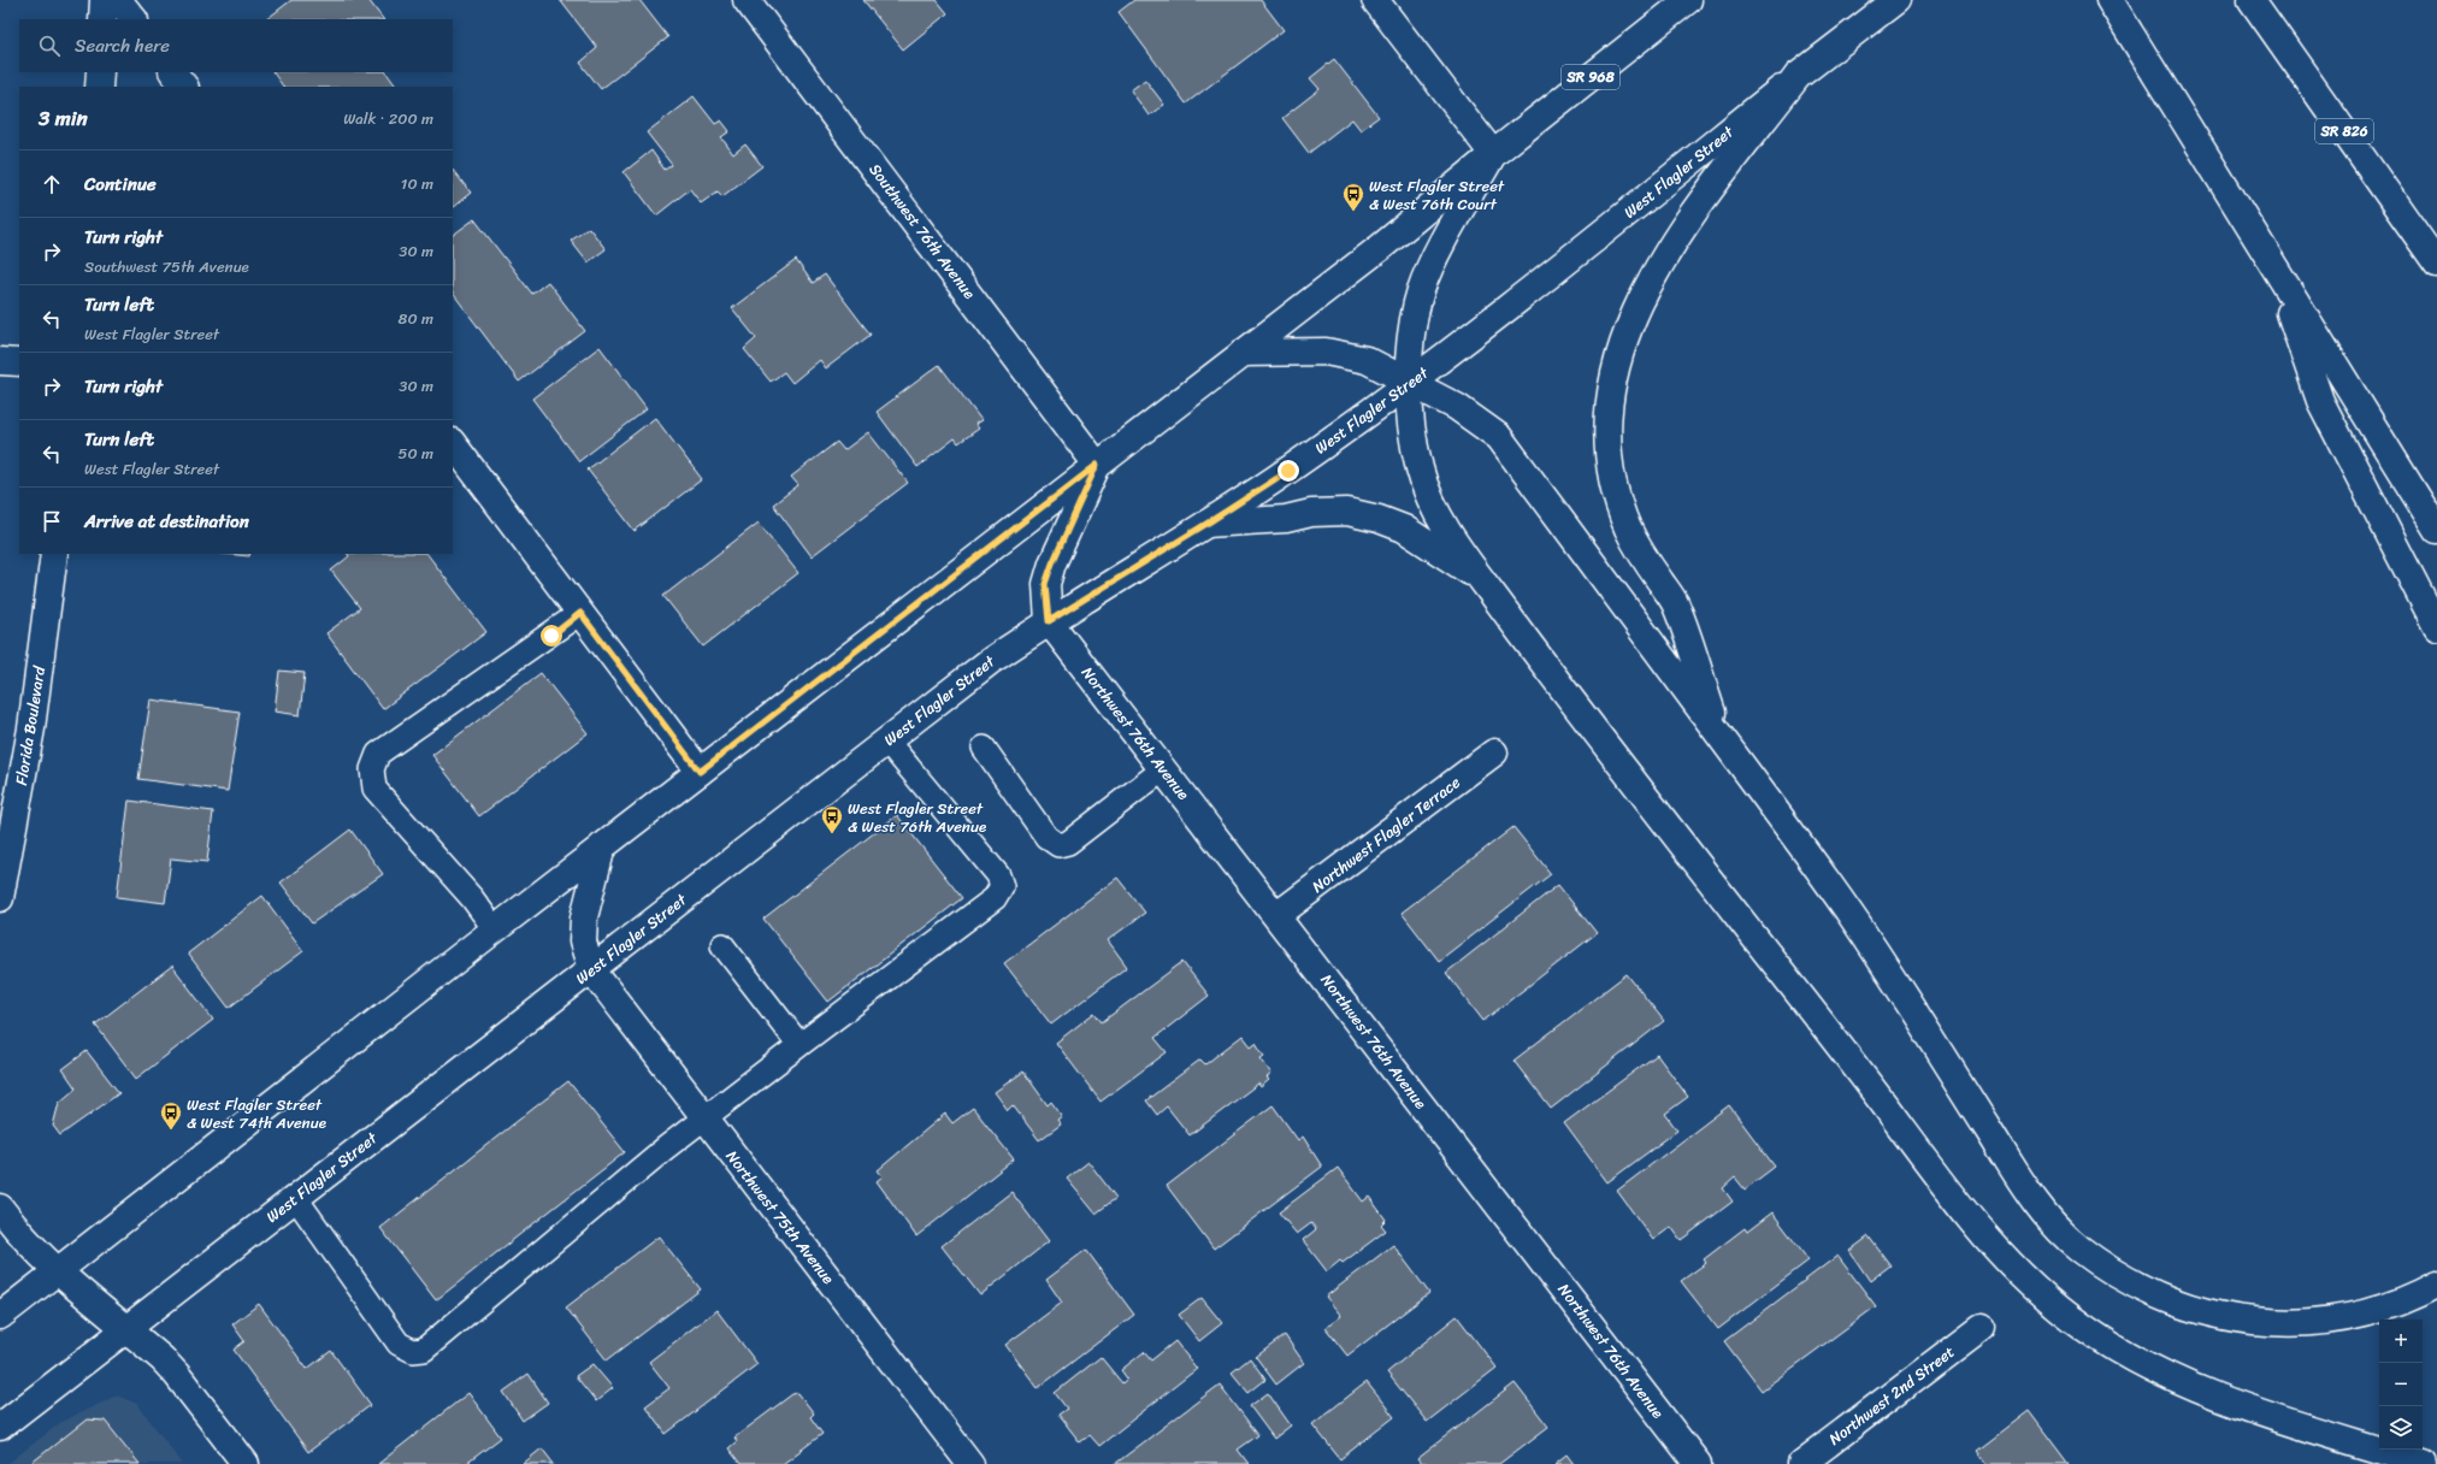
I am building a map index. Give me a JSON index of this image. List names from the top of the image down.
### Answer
{
  "streets": {
    "main road": [
      "SR 968",
      "SR 826",
      "West Flagler Street",
      "Southwest 76th Avenue",
      "Florida Boulevard",
      "Northwest 76th Avenue",
      "Northwest Flagler Terrace",
      "Northwest 75th Avenue",
      "Northwest 2nd Street"
    ]
  },
  "crossings": [
    ["SR 968", "Southwest 76th Avenue"],
    ["West Flagler Street", "Northwest 76th Avenue"],
    ["West Flagler Street", "Northwest 75th Avenue"],
    ["Northwest 76th Avenue", "Northwest Flagler Terrace"]
  ],
  "places": {
    "bus stop": ["West Flagler Street & West 76th Court", "West Flagler Street & West 76th Avenue", "West Flagler Street & West 74th Avenue"]
  },
  "page": {
    "search": "Search here",
    "heading": ["3 min", "Walk · 200 m"],
    "list": [
      ["Continue", "10 m"],
      ["Turn right", "Southwest 75th Avenue", "30 m"],
      ["Turn left", "West Flagler Street", "80 m"],
      ["Turn right", "30 m"],
      ["Turn left", "West Flagler Street", "50 m"],
      "Arrive at destination"
    ],
    "map_buttons": ["+", "−"]
  }
}
